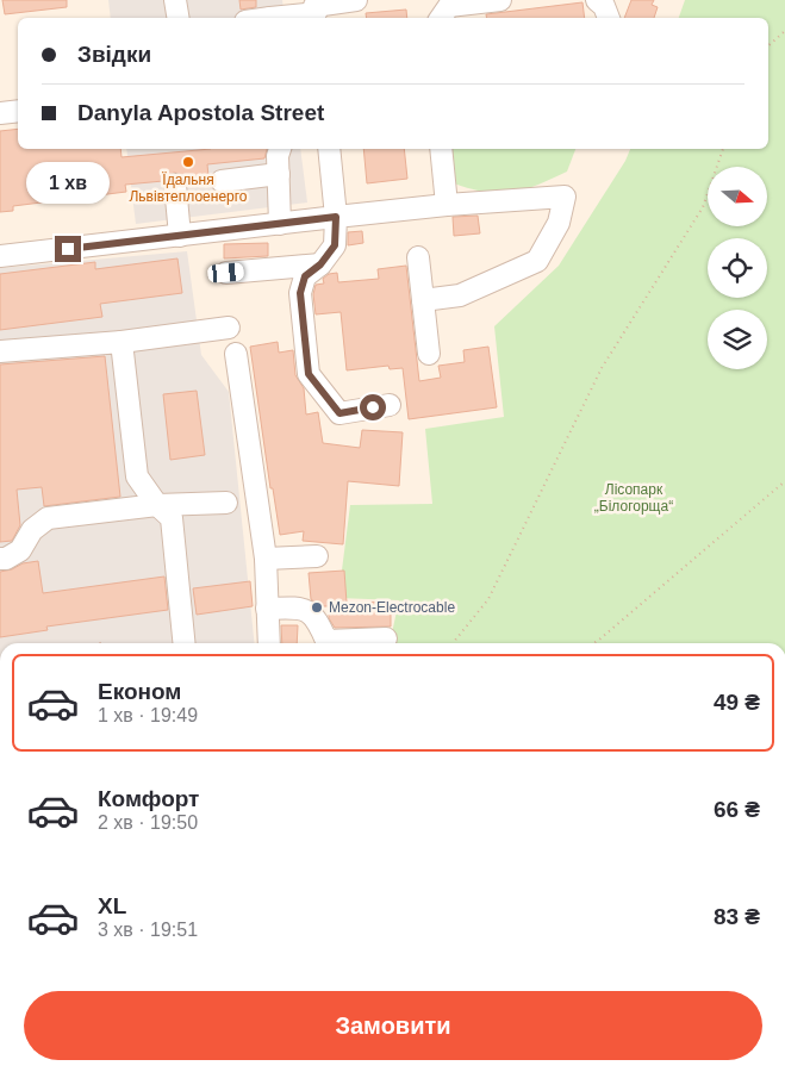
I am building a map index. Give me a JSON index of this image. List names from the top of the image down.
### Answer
{
  "parks": ["Лісопарк „Білогорща“"],
  "places": ["Їдальня Львівтеплоенерго", "Mezon-Electrocable"],
  "north": "right",
  "page": {
    "banner": ["Звідки", "Danyla Apostola Street"],
    "bubble": "1 хв",
    "list": [
      {
        "name": "Економ",
        "note": "1 хв · 19:49",
        "value": "49 ₴"
      },
      {
        "name": "Комфорт",
        "note": "2 хв · 19:50",
        "value": "66 ₴"
      },
      {
        "name": "XL",
        "note": "3 хв · 19:51",
        "value": "83 ₴"
      }
    ],
    "buttons": "Замовити"
  }
}
